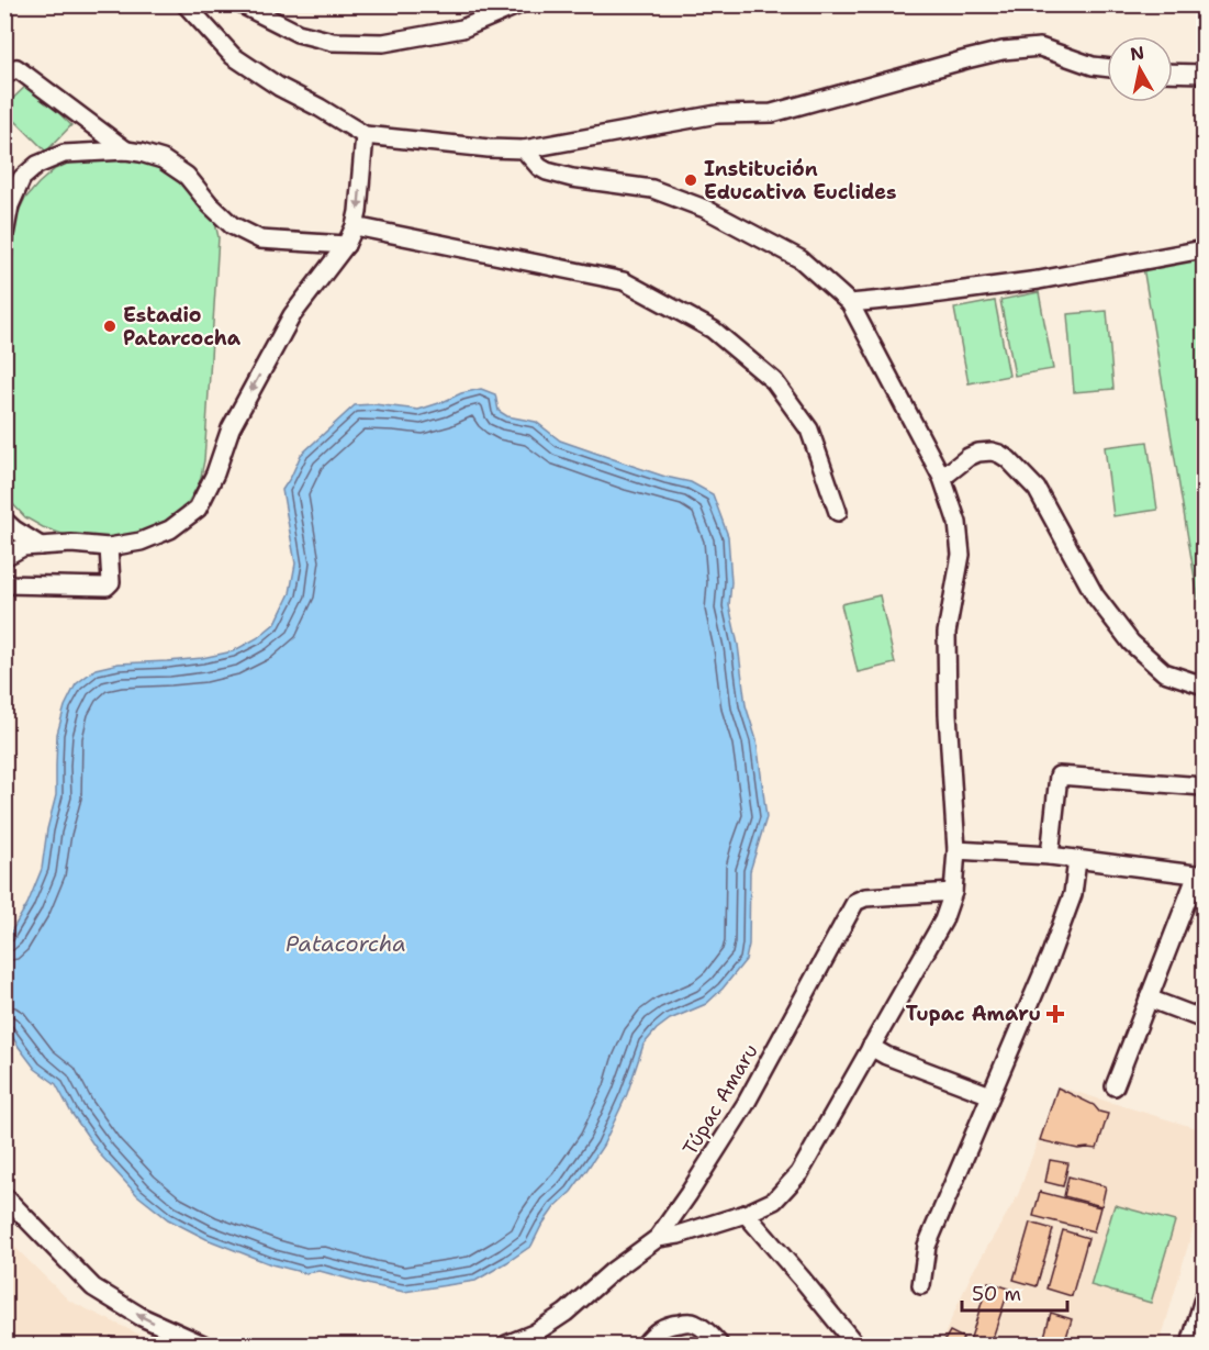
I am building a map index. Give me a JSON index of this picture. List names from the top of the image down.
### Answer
{
  "streets": {
    "street": ["Túpac Amaru"]
  },
  "water": ["Patacorcha"],
  "places": {
    "other": ["Institución Educativa Euclides", "Estadio Patarcocha"],
    "health": ["Tupac Amaru"]
  },
  "scale_bar": "50 m",
  "north": "top"
}
